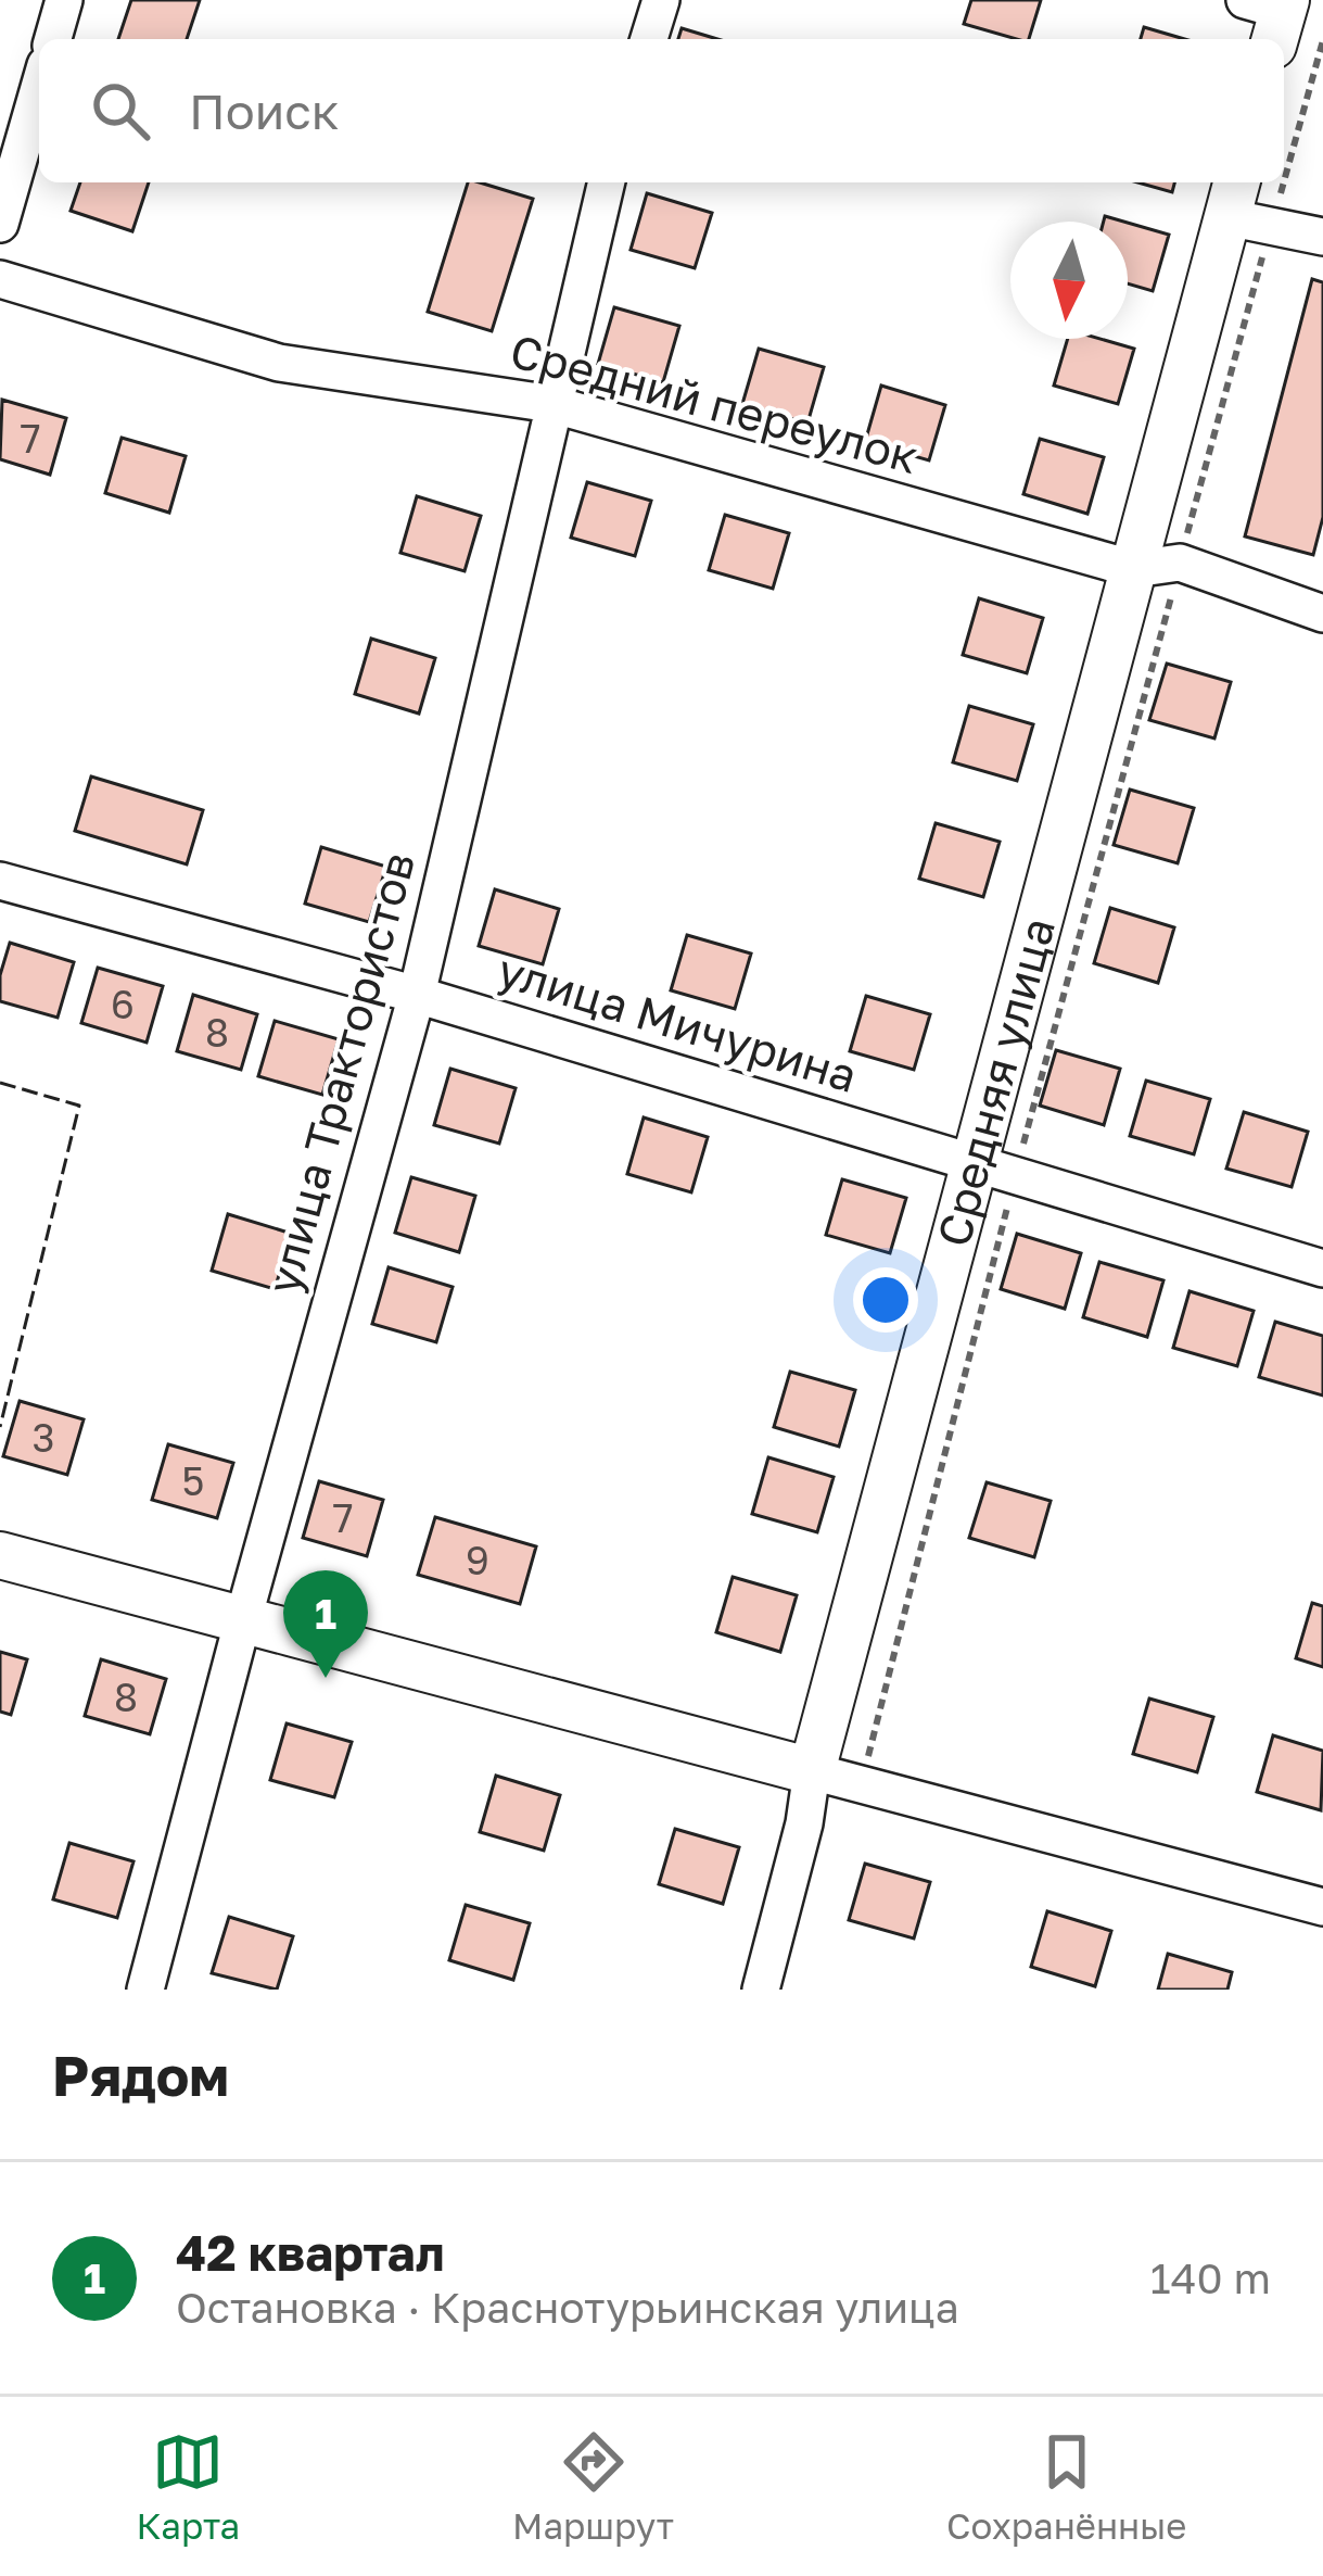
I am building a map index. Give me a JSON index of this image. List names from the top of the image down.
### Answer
{
  "streets": {
    "main road": ["Средняя улица"],
    "street": ["Средний переулок", "улица Мичурина", "улица Трактористов"]
  },
  "crossings": [
    ["Средний переулок", "улица Трактористов"],
    ["Средний переулок", "Средняя улица"],
    ["улица Мичурина", "улица Трактористов"],
    ["улица Мичурина", "Средняя улица"]
  ],
  "house_numbers": [
    "7",
    "6",
    "8",
    "3",
    "5",
    "7",
    "9",
    "8"
  ],
  "north": "bottom",
  "page": {
    "search": "Поиск",
    "pins": "1",
    "heading": "Рядом",
    "list": [
      {
        "mark": "1",
        "name": "42 квартал",
        "note": "Остановка · Краснотурьинская улица",
        "value": "140 m"
      }
    ],
    "nav": ["Карта", "Маршрут", "Сохранённые"]
  }
}
